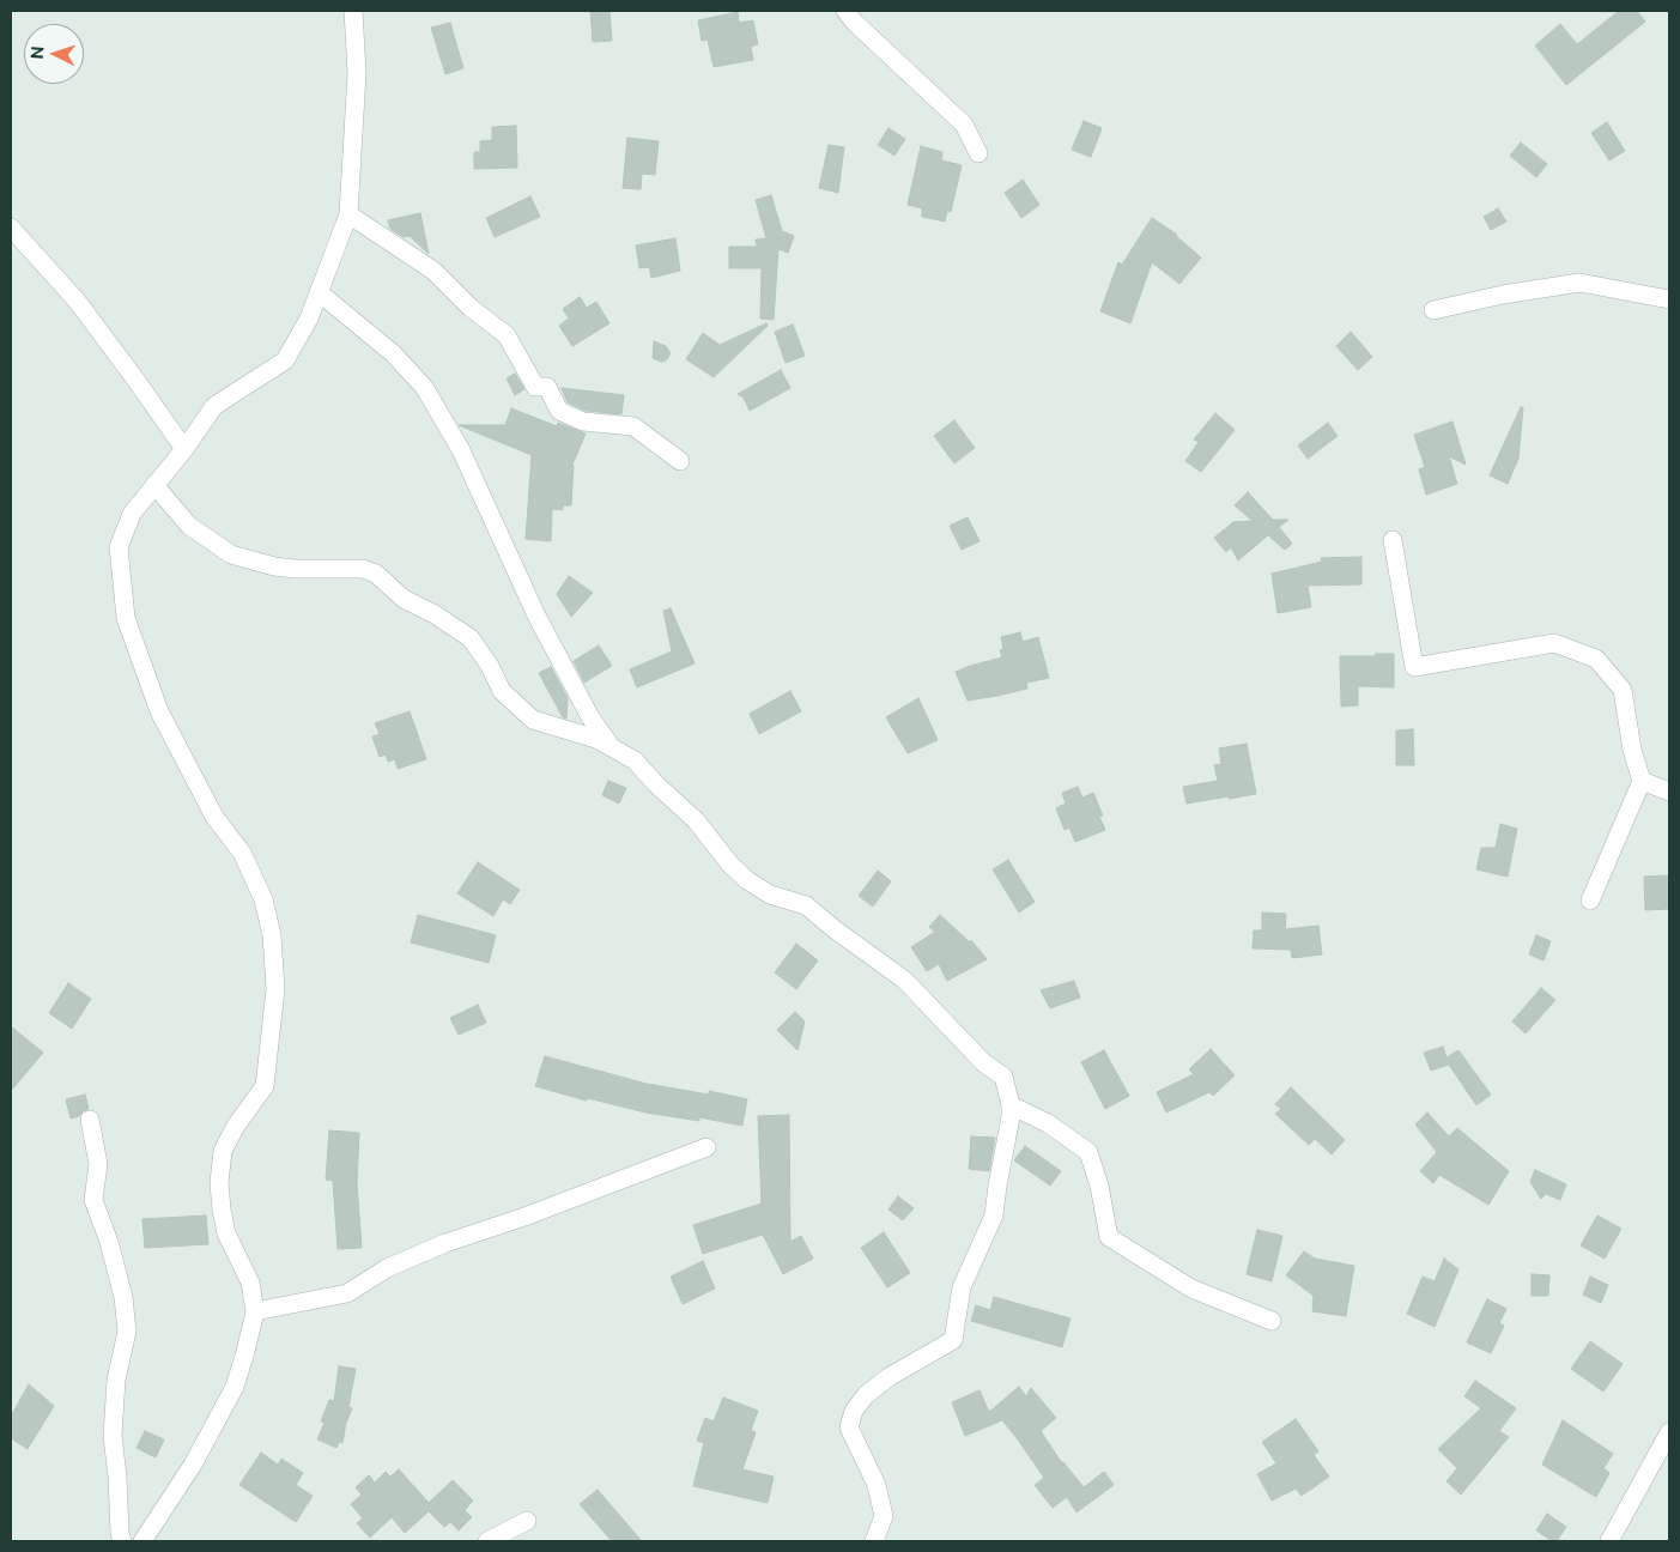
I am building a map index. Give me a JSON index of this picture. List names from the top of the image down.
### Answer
{
  "north": "left"
}
